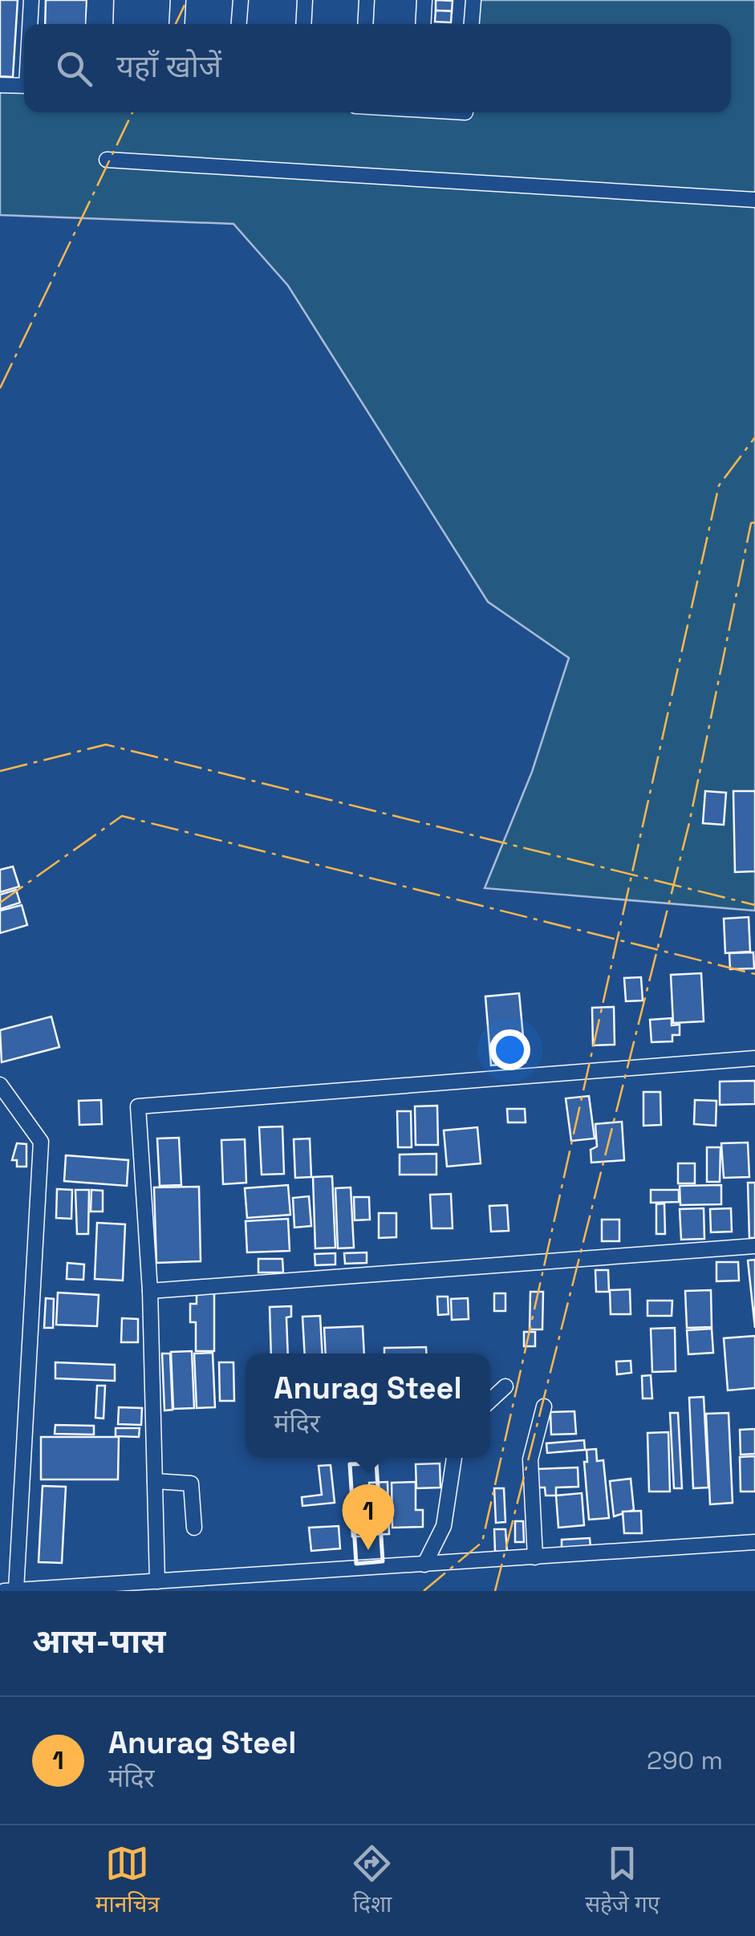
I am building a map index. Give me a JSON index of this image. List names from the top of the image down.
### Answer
{
  "page": {
    "search": "यहाँ खोजें",
    "popup": ["Anurag Steel", "मंदिर"],
    "pins": "1",
    "heading": "आस-पास",
    "list": [
      {
        "mark": "1",
        "name": "Anurag Steel",
        "note": "मंदिर",
        "value": "290 m"
      }
    ],
    "nav": ["मानचित्र", "दिशा", "सहेजे गए"]
  }
}
